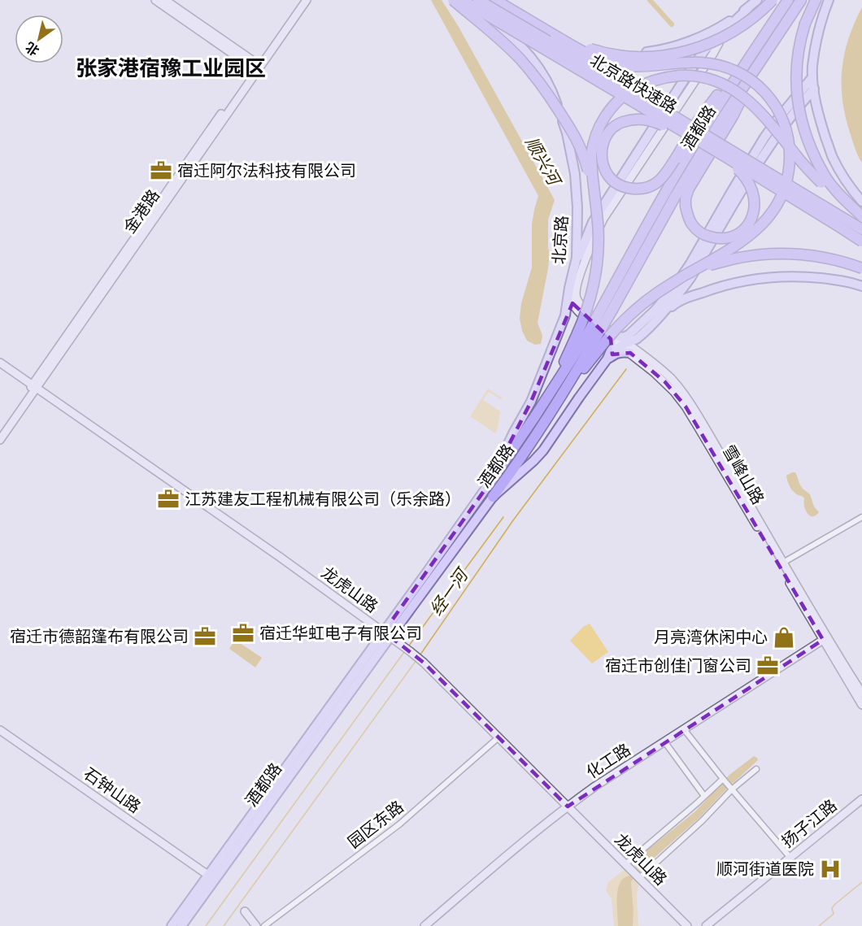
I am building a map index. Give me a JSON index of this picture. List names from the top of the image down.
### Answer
{
  "streets": {
    "highway": ["北京路快速路", "酒都路"],
    "main road": ["北京路"],
    "street": [
      "金港路",
      "雪峰山路",
      "龙虎山路",
      "化工路",
      "石钟山路",
      "扬子江路",
      "园区东路"
    ]
  },
  "crossings": [
    ["酒都路", "北京路"],
    ["酒都路", "龙虎山路"],
    ["酒都路", "石钟山路"],
    ["金港路", "龙虎山路"],
    ["雪峰山路", "化工路"],
    ["龙虎山路", "化工路"],
    ["龙虎山路", "园区东路"]
  ],
  "districts": ["张家港宿豫工业园区"],
  "water": ["顺兴河", "经一河"],
  "places": {
    "office": [
      "宿迁阿尔法科技有限公司",
      "江苏建友工程机械有限公司（乐余路）",
      "宿迁华虹电子有限公司",
      "宿迁市德韶篷布有限公司",
      "宿迁市创佳门窗公司"
    ],
    "shop": ["月亮湾休闲中心"],
    "hospital": ["顺河街道医院"]
  },
  "north": "bottom left"
}
